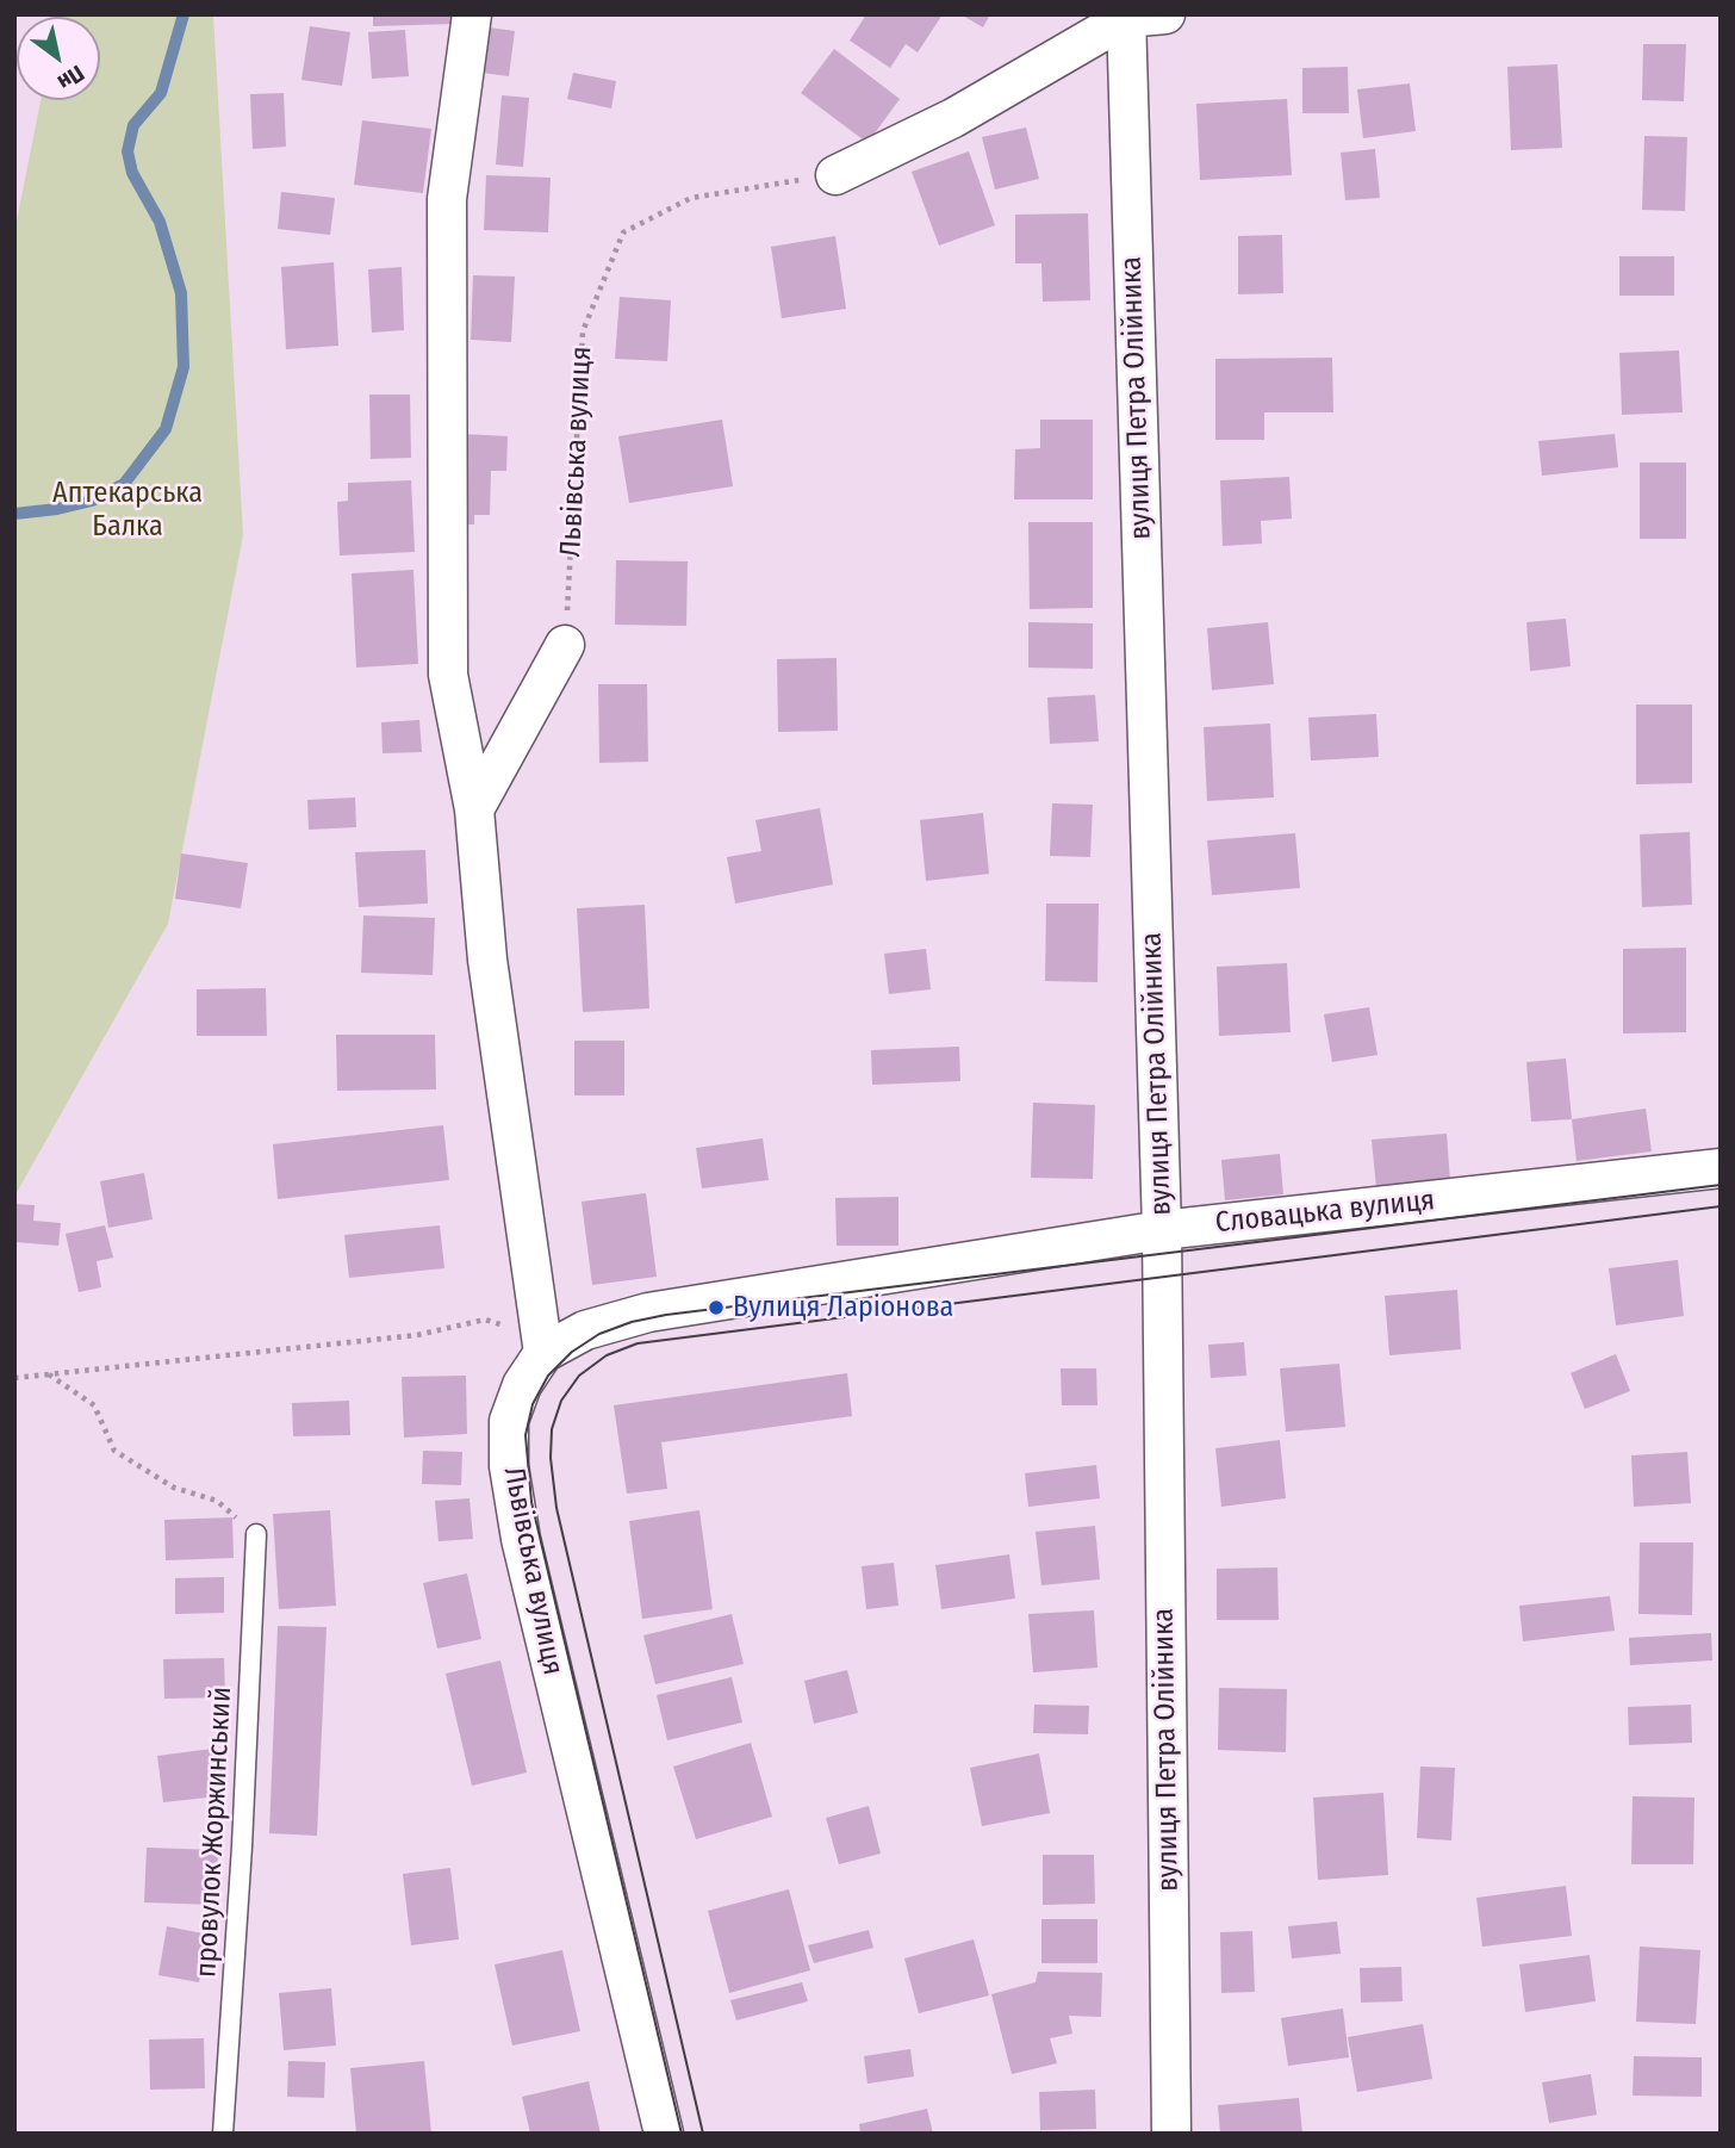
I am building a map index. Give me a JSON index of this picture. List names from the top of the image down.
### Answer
{
  "streets": {
    "street": ["вулиця Петра Олійника", "Львівська вулиця", "Словацька вулиця"],
    "lane": ["провулок Жоржинський"]
  },
  "crossings": [
    ["вулиця Петра Олійника", "Словацька вулиця"],
    ["Львівська вулиця", "Словацька вулиця"]
  ],
  "parks": ["Аптекарська Балка"],
  "places": ["Вулиця Ларіонова"],
  "north": "bottom right"
}
